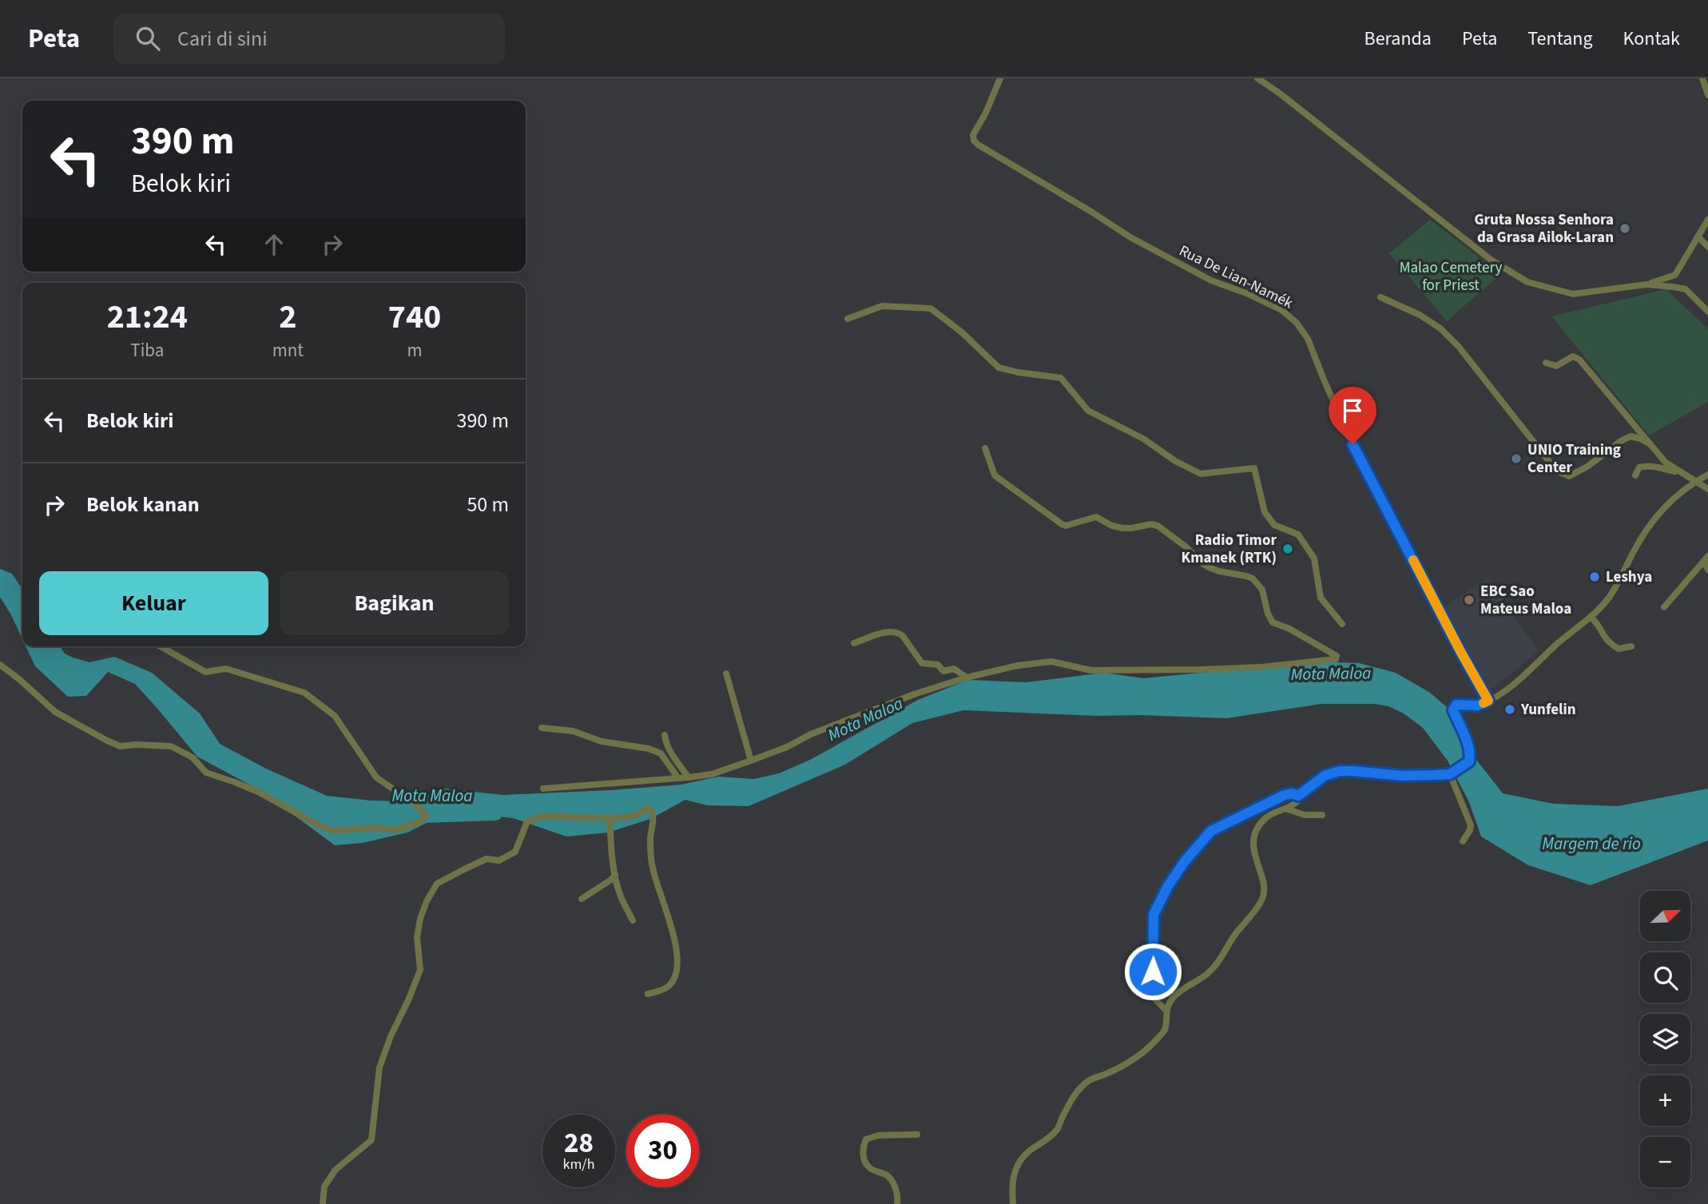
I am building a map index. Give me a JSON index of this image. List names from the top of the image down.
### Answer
{
  "streets": {
    "street": ["Rua De Lian-Namék"]
  },
  "water": ["Mota Maloa", "Margem de rio"],
  "parks": ["Malao Cemetery for Priest"],
  "places": [
    "Gruta Nossa Senhora da Grasa Ailok-Laran",
    "UNIO Training Center",
    "Radio Timor Kmanek (RTK)",
    "Leshya",
    "EBC Sao Mateus Maloa",
    "Yunfelin"
  ],
  "north": "top right",
  "page": {
    "header": "Peta",
    "search": "Cari di sini",
    "nav": [
      "Beranda",
      "Peta",
      "Tentang",
      "Kontak"
    ],
    "turn": ["390 m", "Belok kiri"],
    "eta": [
      "21:24",
      "Tiba",
      "2",
      "mnt",
      "740",
      "m"
    ],
    "list": [
      {
        "name": "Belok kiri",
        "value": "390 m"
      },
      {
        "name": "Belok kanan",
        "value": "50 m"
      }
    ],
    "buttons": ["Keluar", "Bagikan"],
    "map_buttons": ["+", "−"],
    "speed": "28 km/h",
    "limit": "30"
  }
}
